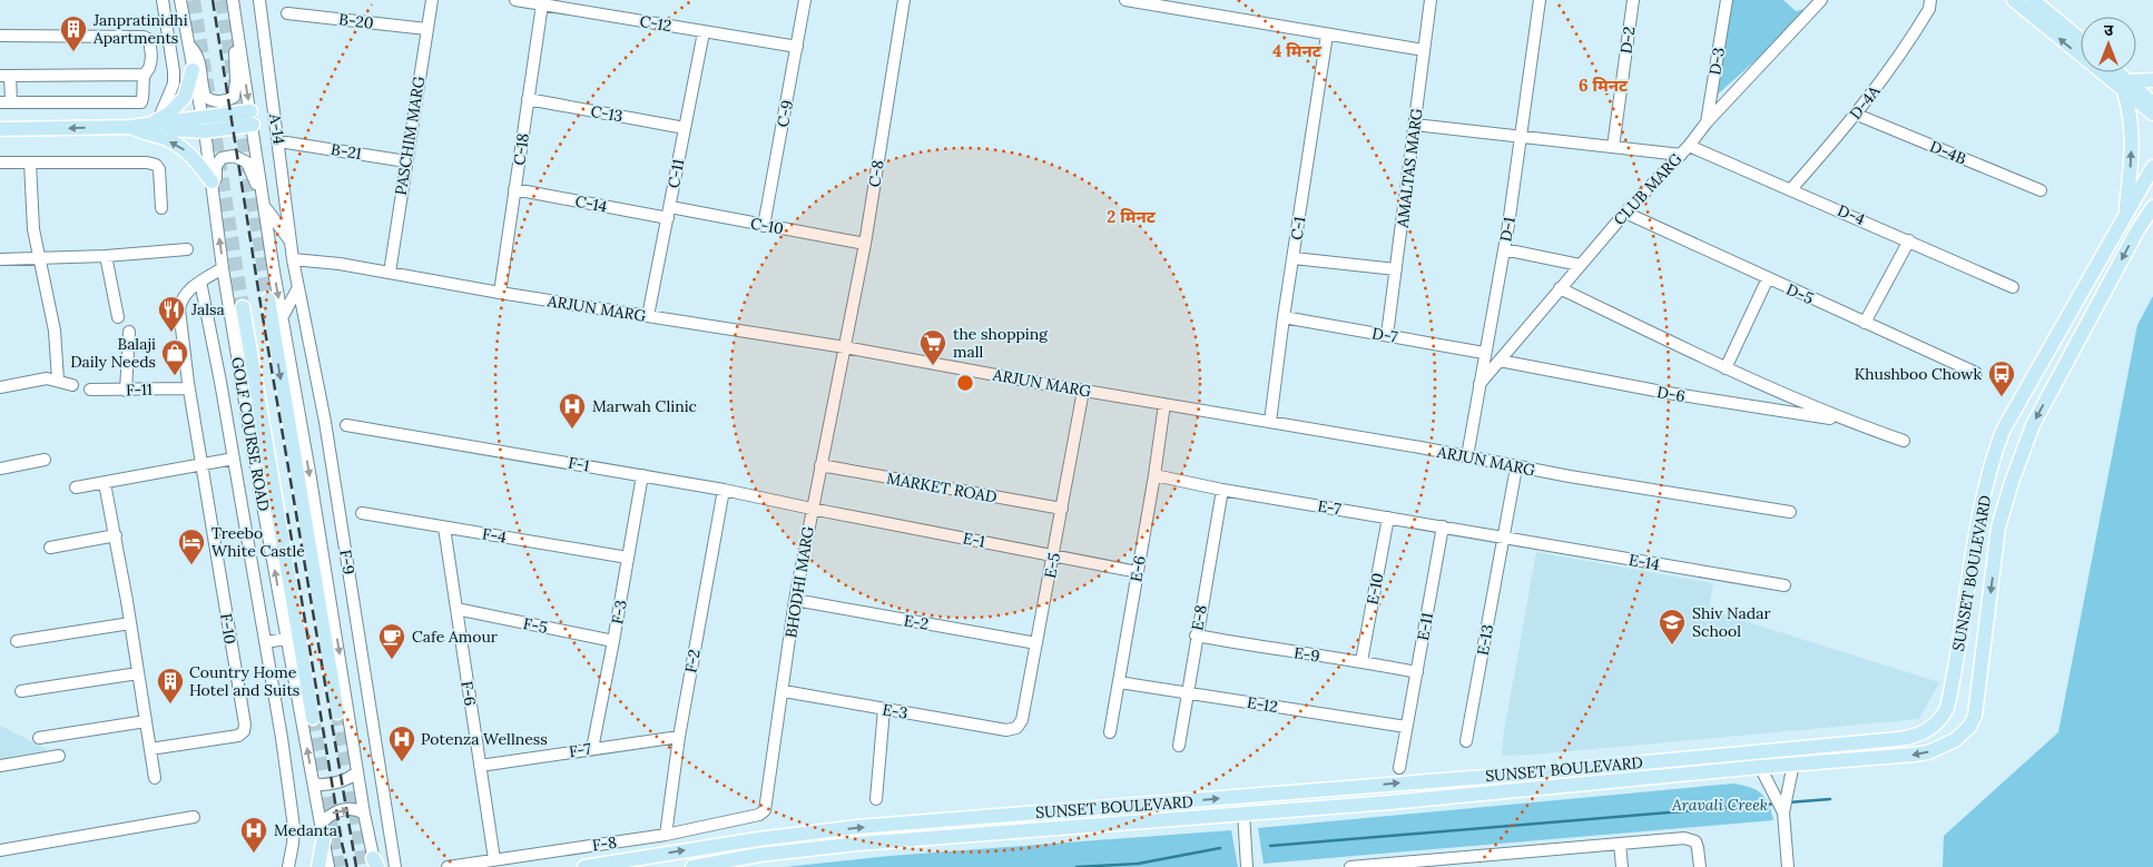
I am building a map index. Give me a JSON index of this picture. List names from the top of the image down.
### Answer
{
  "streets": {
    "main road": ["SUNSET BOULEVARD"],
    "street": [
      "B-20",
      "C-12",
      "D-2",
      "D-3",
      "D-4A",
      "C-13",
      "C-9",
      "A-14",
      "PASCHIM MARG",
      "C-18",
      "B-21",
      "D-4B",
      "AMALTAS MARG",
      "C-11",
      "C-8",
      "CLUB MARG",
      "C-14",
      "D-4",
      "C-10",
      "C-1",
      "D-1",
      "D-5",
      "ARJUN MARG",
      "D-7",
      "F-11",
      "D-6",
      "GOLF COURSE ROAD",
      "F-1",
      "MARKET ROAD",
      "E-7",
      "F-4",
      "E-1",
      "F-9",
      "E-14",
      "E-5",
      "E-6",
      "BHODHI MARG",
      "E-10",
      "F-3",
      "E-8",
      "E-2",
      "F-5",
      "E-11",
      "F-10",
      "E-13",
      "E-9",
      "F-2",
      "F-6",
      "E-12",
      "E-3",
      "F-7",
      "F-8"
    ]
  },
  "crossings": [
    ["B-20", "PASCHIM MARG"],
    ["C-12", "C-9"],
    ["C-12", "C-18"],
    ["C-12", "C-11"],
    ["D-2", "D-4"],
    ["D-3", "CLUB MARG"],
    ["D-4A", "D-4B"],
    ["D-4A", "D-4"],
    ["C-13", "C-18"],
    ["C-13", "C-11"],
    ["C-9", "C-10"],
    ["A-14", "ARJUN MARG"],
    ["A-14", "F-9"],
    ["PASCHIM MARG", "B-21"],
    ["PASCHIM MARG", "ARJUN MARG"],
    ["C-18", "C-14"],
    ["C-18", "ARJUN MARG"],
    ["AMALTAS MARG", "D-4"],
    ["AMALTAS MARG", "D-7"],
    ["C-11", "C-14"],
    ["C-11", "C-10"],
    ["C-11", "ARJUN MARG"],
    ["C-8", "C-10"],
    ["C-8", "ARJUN MARG"],
    ["C-8", "BHODHI MARG"],
    ["CLUB MARG", "D-4"],
    ["CLUB MARG", "D-1"],
    ["CLUB MARG", "D-5"],
    ["CLUB MARG", "D-6"],
    ["C-14", "C-10"],
    ["D-4", "D-1"],
    ["C-1", "ARJUN MARG"],
    ["C-1", "D-7"],
    ["D-1", "ARJUN MARG"],
    ["D-1", "D-7"],
    ["ARJUN MARG", "F-9"],
    ["ARJUN MARG", "E-5"],
    ["ARJUN MARG", "E-6"],
    ["ARJUN MARG", "BHODHI MARG"],
    ["ARJUN MARG", "E-13"],
    ["F-1", "E-1"],
    ["F-1", "BHODHI MARG"],
    ["F-1", "F-3"],
    ["F-1", "F-2"],
    ["MARKET ROAD", "E-5"],
    ["MARKET ROAD", "BHODHI MARG"],
    ["E-7", "E-14"],
    ["E-7", "E-6"],
    ["E-7", "E-10"],
    ["E-7", "E-8"],
    ["E-7", "E-11"],
    ["E-7", "E-13"],
    ["F-4", "F-3"],
    ["F-4", "F-6"],
    ["E-1", "E-5"],
    ["E-1", "E-6"],
    ["E-1", "BHODHI MARG"],
    ["E-14", "E-13"],
    ["E-5", "E-2"],
    ["E-5", "E-3"],
    ["E-6", "E-12"],
    ["BHODHI MARG", "E-2"],
    ["BHODHI MARG", "E-3"],
    ["BHODHI MARG", "F-8"],
    ["E-10", "E-9"],
    ["F-3", "F-5"],
    ["F-3", "F-7"],
    ["E-8", "E-9"],
    ["E-8", "E-12"],
    ["F-5", "F-6"],
    ["E-11", "E-9"],
    ["E-11", "E-12"],
    ["F-2", "F-7"],
    ["F-2", "F-8"],
    ["F-6", "F-7"],
    ["F-6", "F-8"]
  ],
  "parks": ["Aravali Creek"],
  "places": {
    "building": ["Janpratinidhi Apartments", "Country Home Hotel and Suits"],
    "restaurant": ["Jalsa"],
    "supermarket": ["the shopping mall"],
    "shop": ["Balaji Daily Needs"],
    "bus stop": ["Khushboo Chowk"],
    "hospital": ["Marwah Clinic", "Potenza Wellness", "Medanta"],
    "hotel": ["Treebo White Castle"],
    "school or university": ["Shiv Nadar School"],
    "cafe": ["Cafe Amour"]
  },
  "north": "top",
  "rings": ["4 मिनट", "6 मिनट", "2 मिनट"]
}
